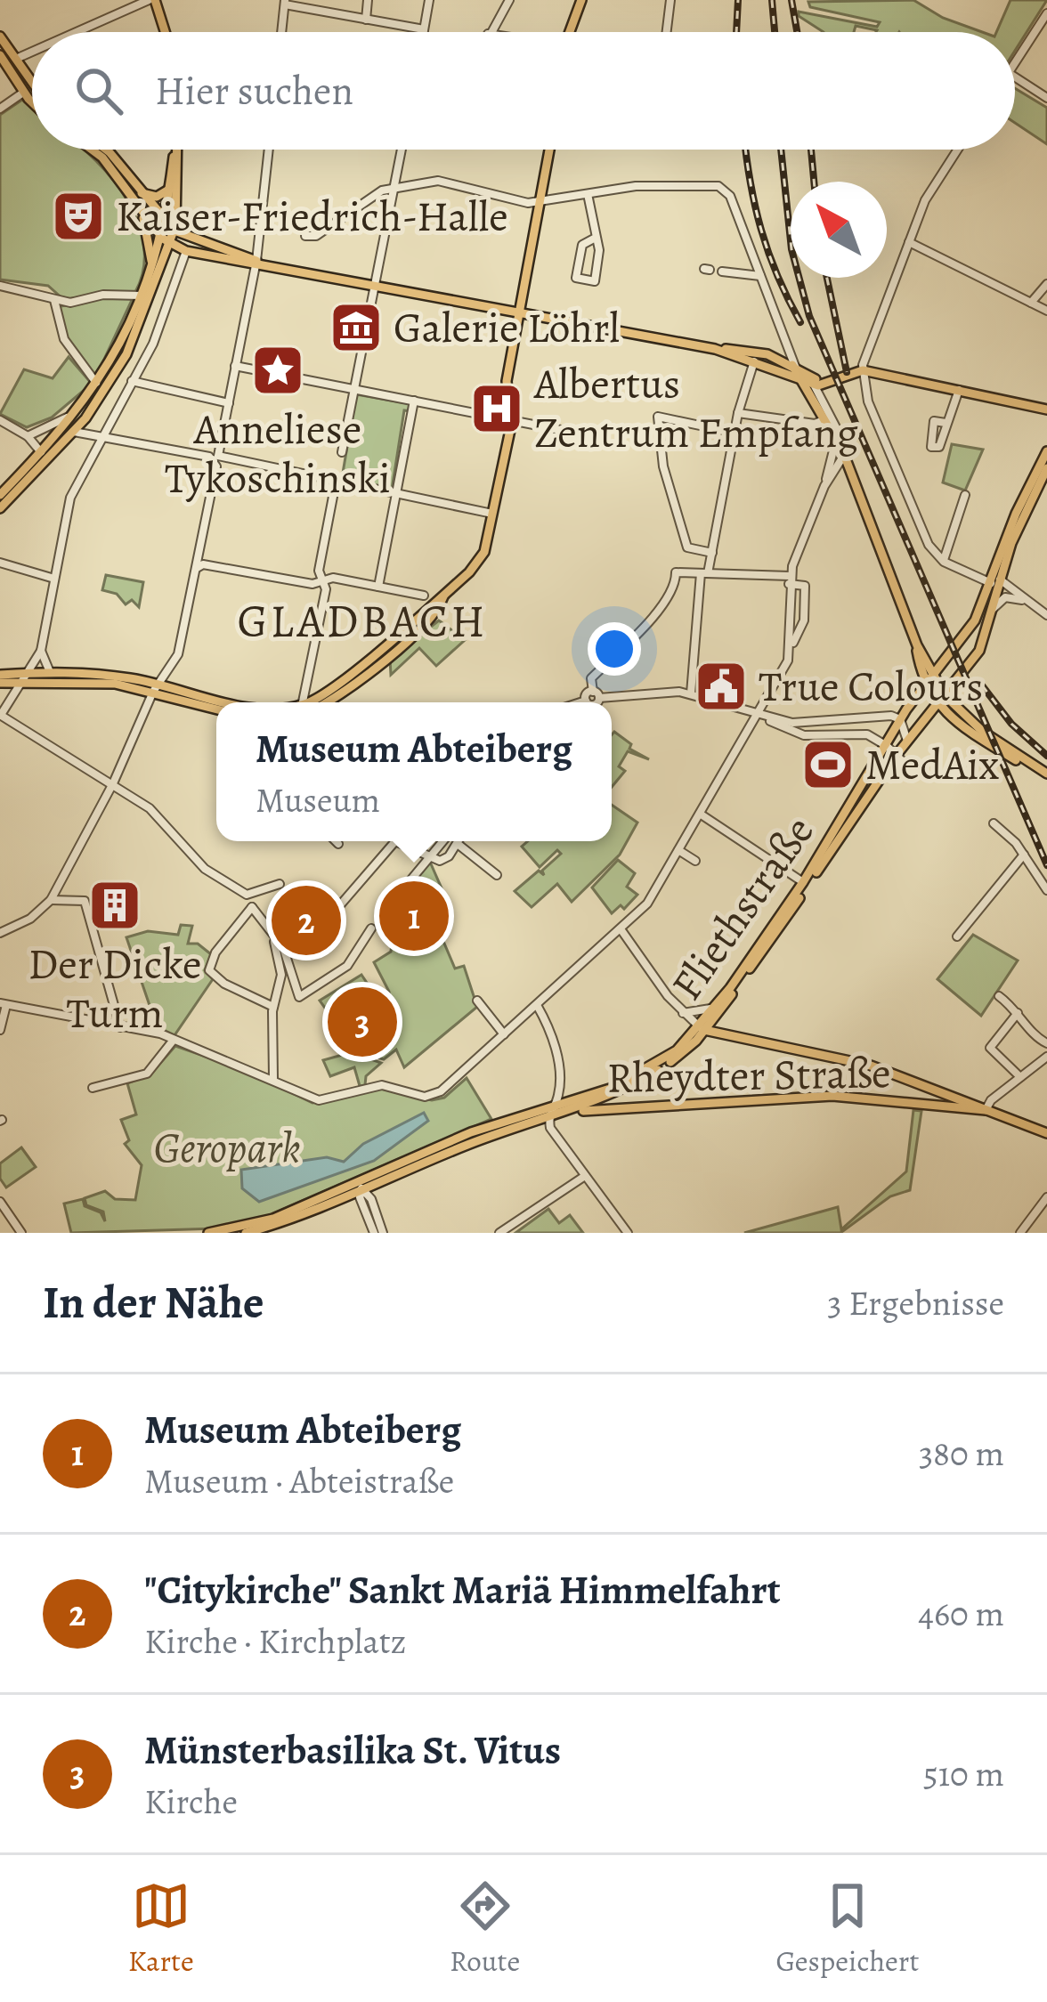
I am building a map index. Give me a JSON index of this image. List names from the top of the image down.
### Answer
{
  "streets": {
    "main road": ["Fliethstraße", "Rheydter Straße"]
  },
  "crossings": [
    ["Fliethstraße", "Rheydter Straße"]
  ],
  "districts": ["GLADBACH"],
  "parks": ["Geropark"],
  "places": {
    "theatre": ["Kaiser-Friedrich-Halle"],
    "museum": ["Galerie Löhrl"],
    "place": ["Anneliese Tykoschinski"],
    "hospital": ["Albertus Zentrum Empfang"],
    "public building": ["True Colours"],
    "sports": ["MedAix"],
    "building": ["Der Dicke Turm"]
  },
  "north": "top left",
  "page": {
    "search": "Hier suchen",
    "popup": ["Museum Abteiberg", "Museum"],
    "pins": ["1", "2", "3"],
    "heading": ["In der Nähe", "3 Ergebnisse"],
    "list": [
      {
        "mark": "1",
        "name": "Museum Abteiberg",
        "note": "Museum · Abteistraße",
        "value": "380 m"
      },
      {
        "mark": "2",
        "name": "\"Citykirche\" Sankt Mariä Himmelfahrt",
        "note": "Kirche · Kirchplatz",
        "value": "460 m"
      },
      {
        "mark": "3",
        "name": "Münsterbasilika St. Vitus",
        "note": "Kirche",
        "value": "510 m"
      }
    ],
    "nav": ["Karte", "Route", "Gespeichert"]
  }
}
